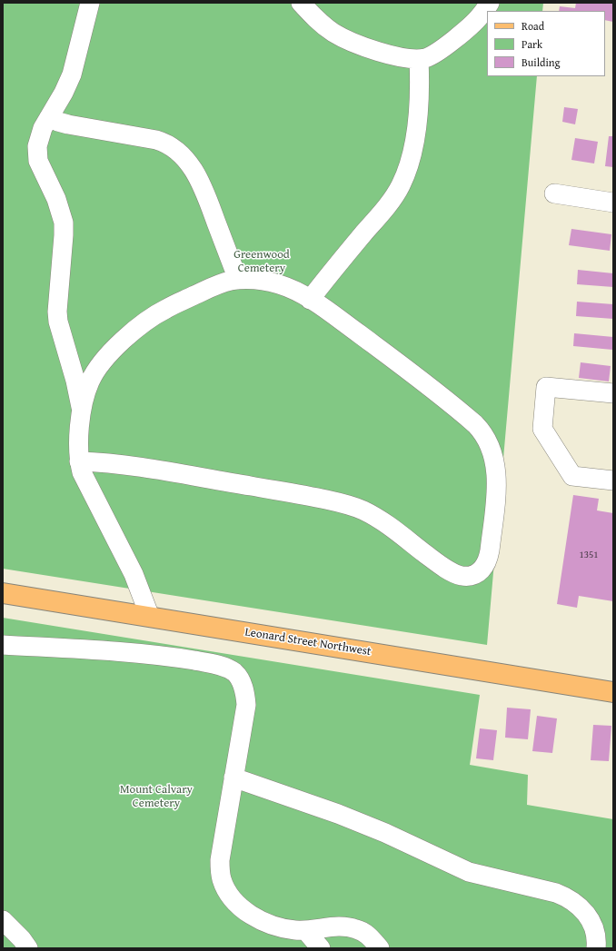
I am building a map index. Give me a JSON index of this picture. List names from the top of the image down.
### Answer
{
  "streets": {
    "main road": ["Leonard Street Northwest"]
  },
  "parks": ["Greenwood Cemetery", "Mount Calvary Cemetery"],
  "house_numbers": ["1351"],
  "legend": ["Road", "Park", "Building"]
}
